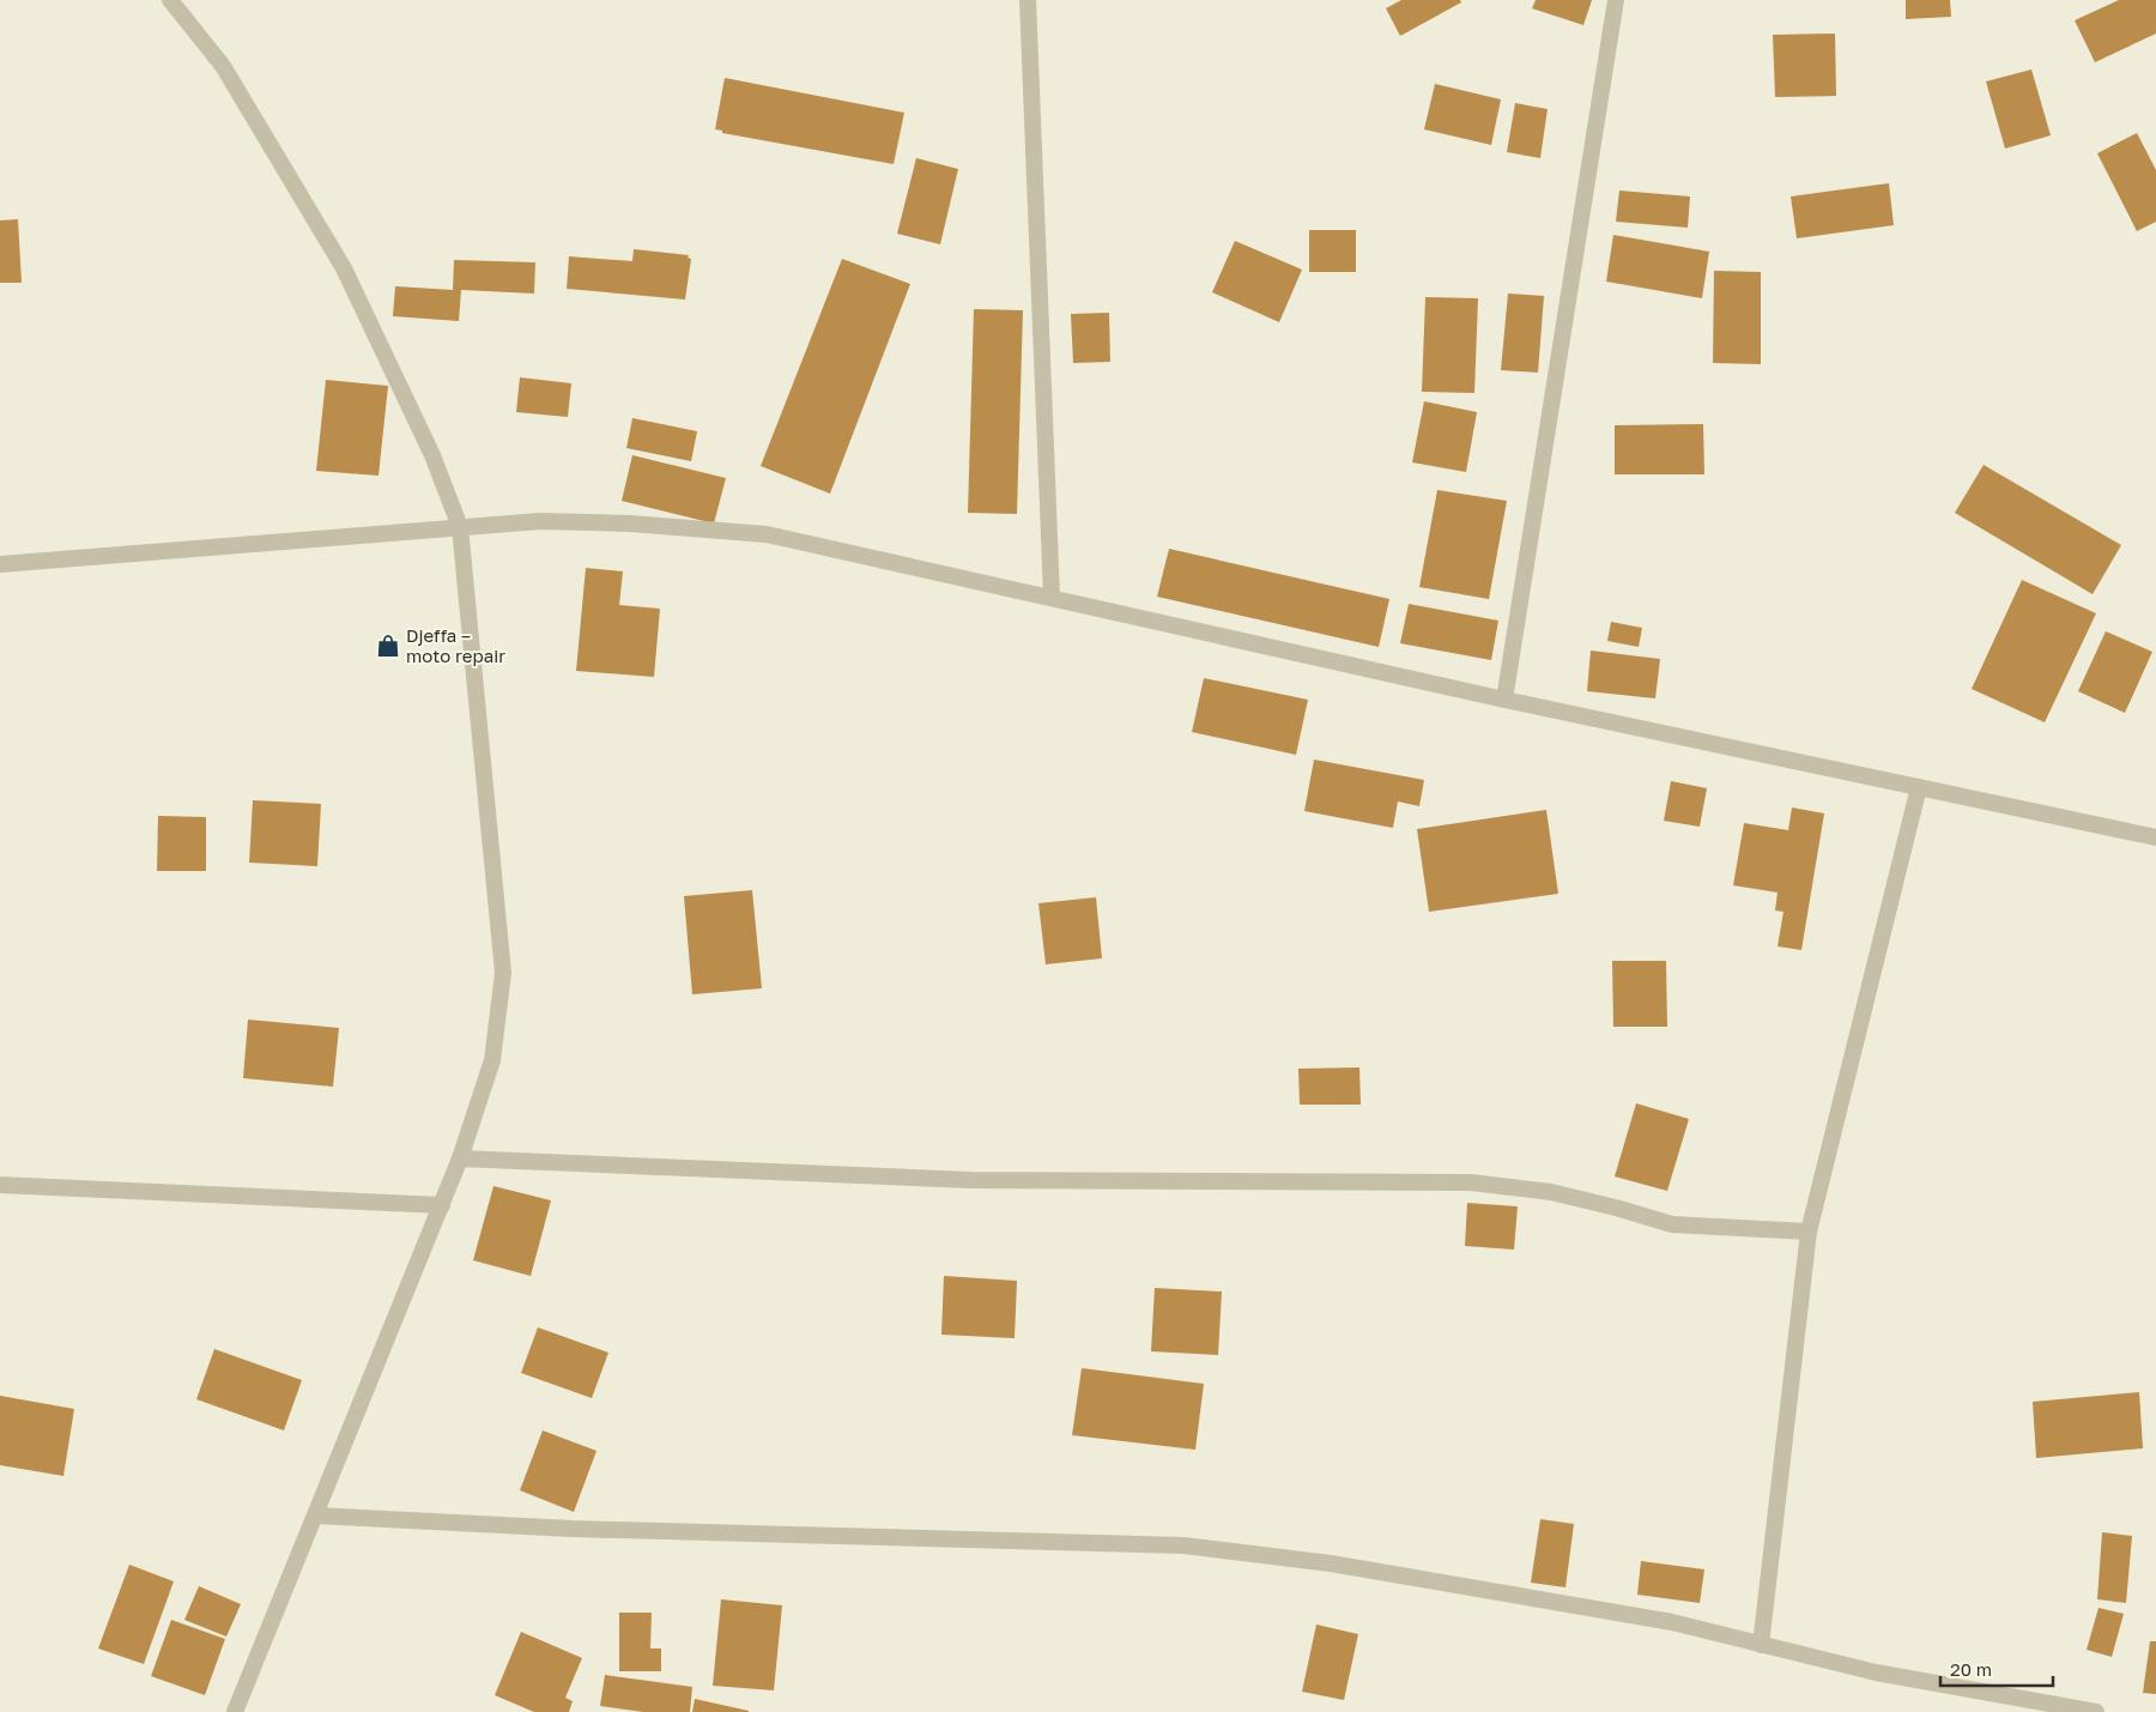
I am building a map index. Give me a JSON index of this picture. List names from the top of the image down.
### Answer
{
  "places": {
    "shop": ["Djeffa – moto repair"]
  },
  "scale_bar": "20 m"
}
